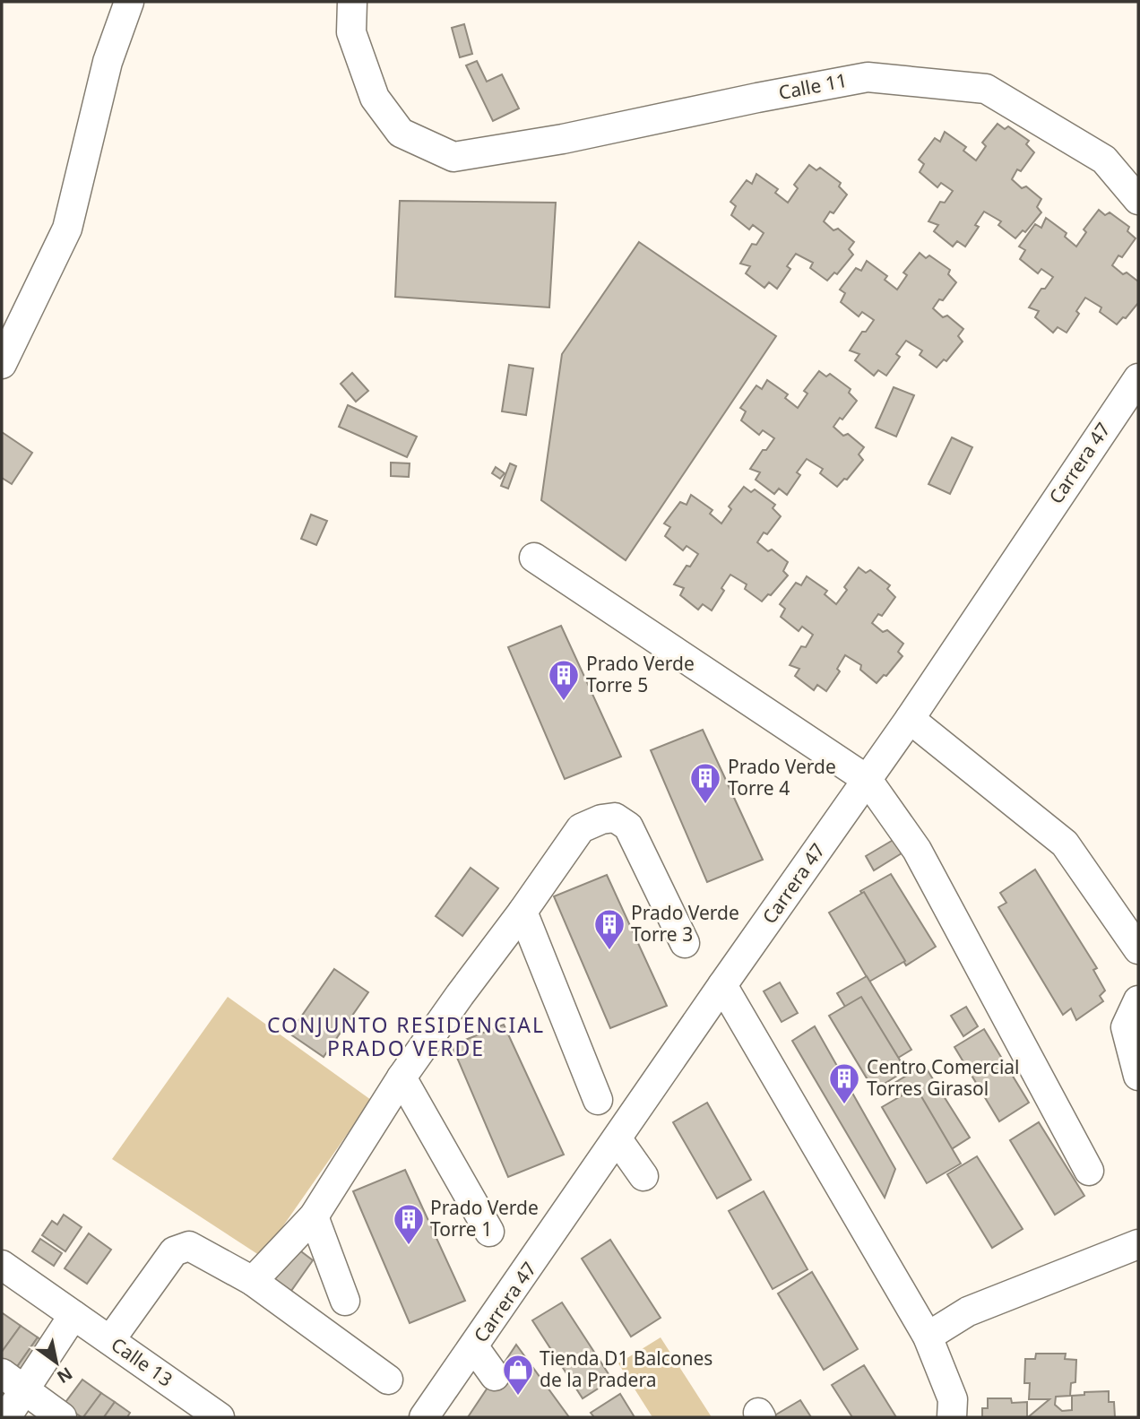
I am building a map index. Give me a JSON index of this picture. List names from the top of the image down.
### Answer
{
  "streets": {
    "street": ["Calle 11", "Carrera 47", "Calle 13"]
  },
  "districts": ["CONJUNTO RESIDENCIAL PRADO VERDE"],
  "places": {
    "building": [
      "Prado Verde Torre 5",
      "Prado Verde Torre 4",
      "Prado Verde Torre 3",
      "Centro Comercial Torres Girasol",
      "Prado Verde Torre 1"
    ],
    "shop": ["Tienda D1 Balcones de la Pradera"]
  },
  "north": "bottom right"
}
